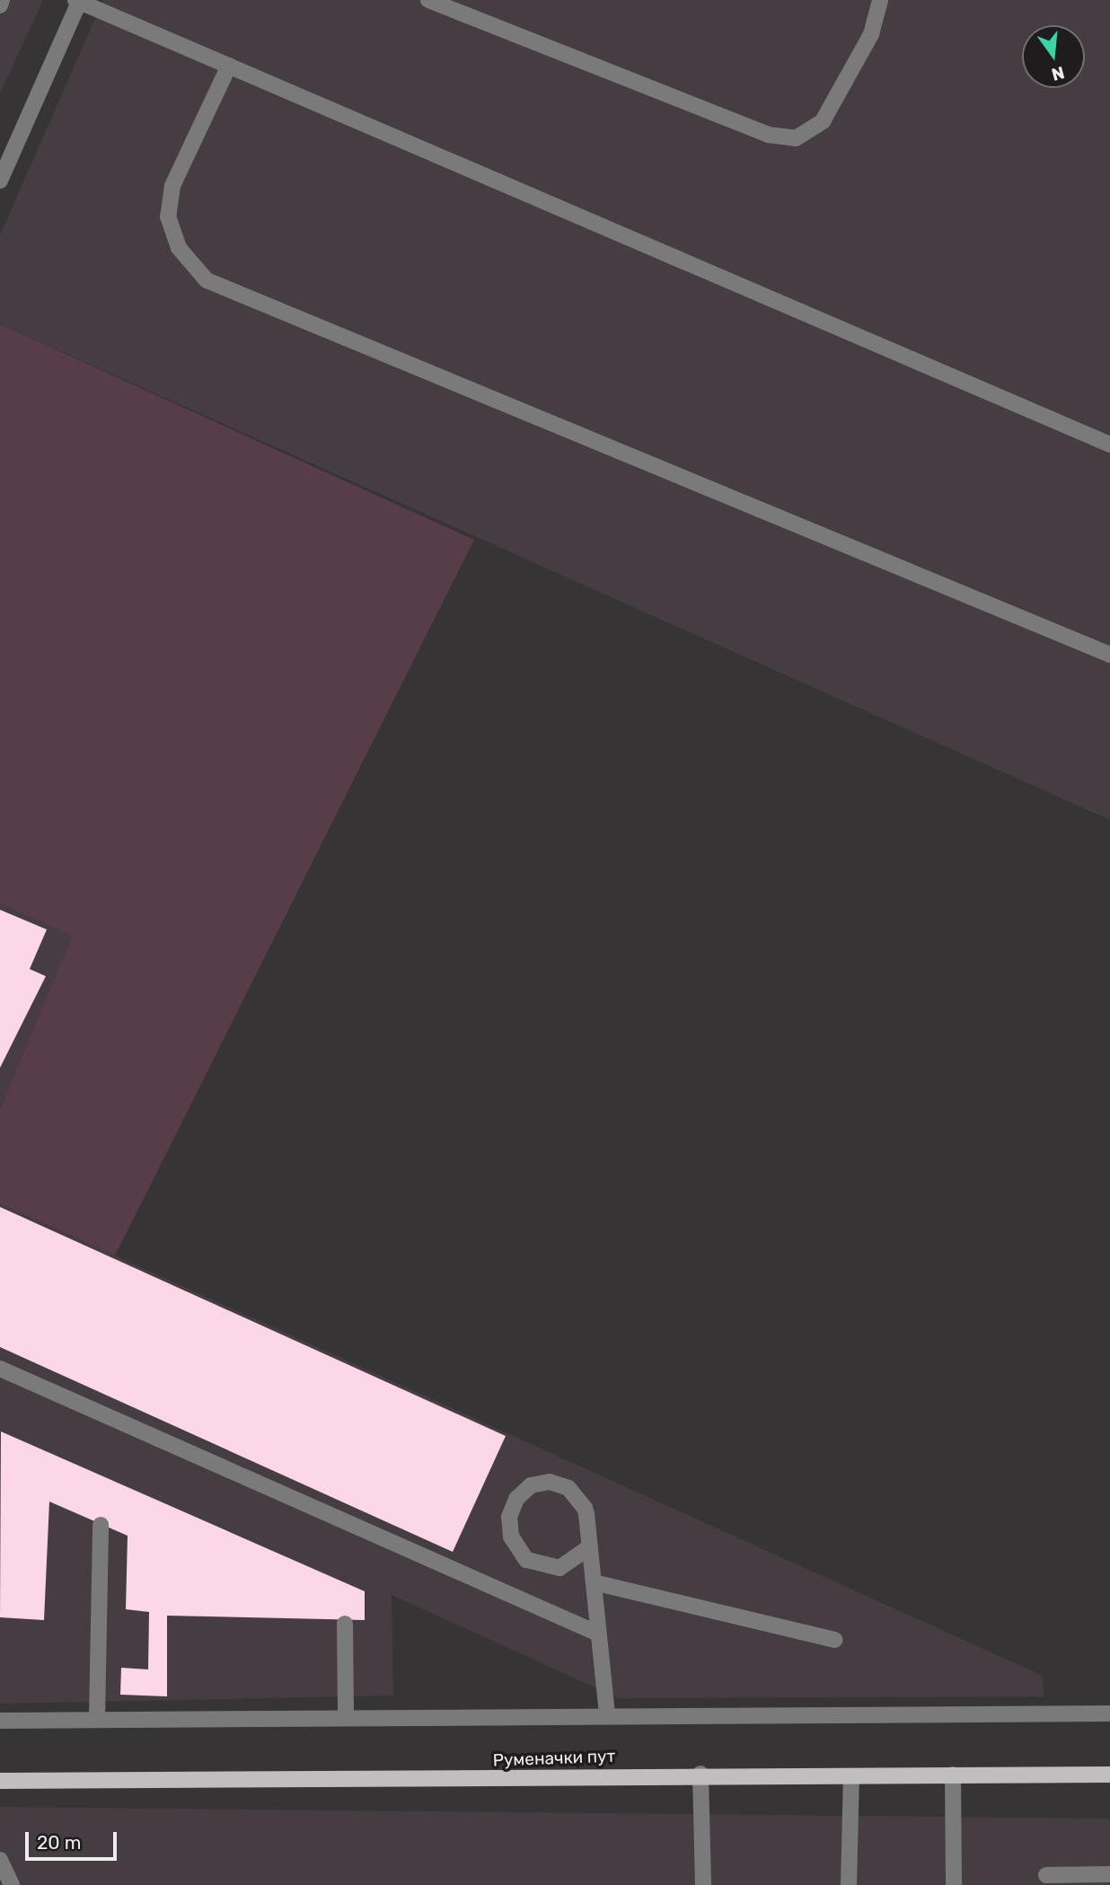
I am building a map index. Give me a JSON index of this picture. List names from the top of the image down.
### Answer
{
  "streets": {
    "main road": ["Руменачки пут"]
  },
  "scale_bar": "20 m",
  "north": "bottom"
}
